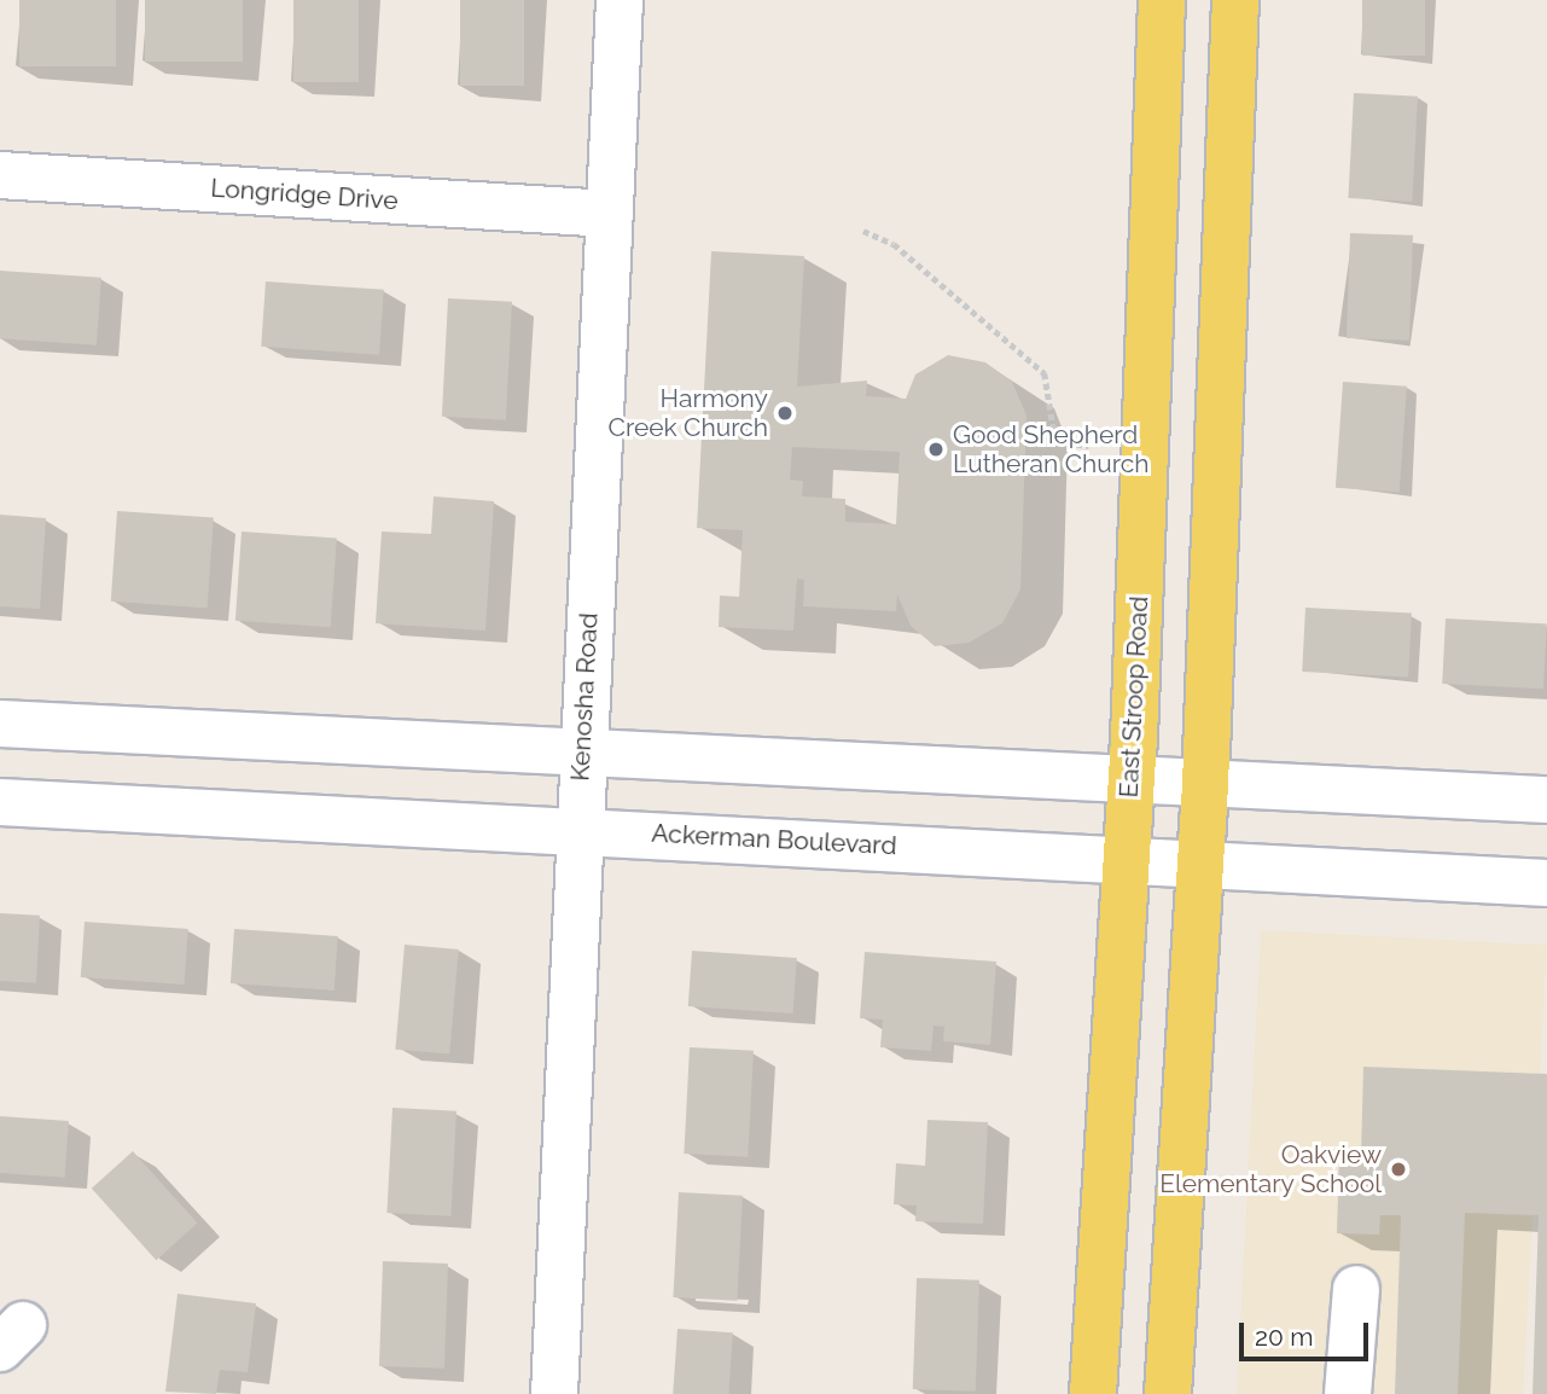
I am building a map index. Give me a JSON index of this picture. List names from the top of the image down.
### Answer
{
  "streets": {
    "main road": ["East Stroop Road"],
    "street": ["Longridge Drive", "Kenosha Road", "Ackerman Boulevard"]
  },
  "crossings": [
    ["Longridge Drive", "Kenosha Road"],
    ["Kenosha Road", "Ackerman Boulevard"],
    ["East Stroop Road", "Ackerman Boulevard"]
  ],
  "places": ["Harmony Creek Church", "Good Shepherd Lutheran Church", "Oakview Elementary School"],
  "scale_bar": "20 m"
}
